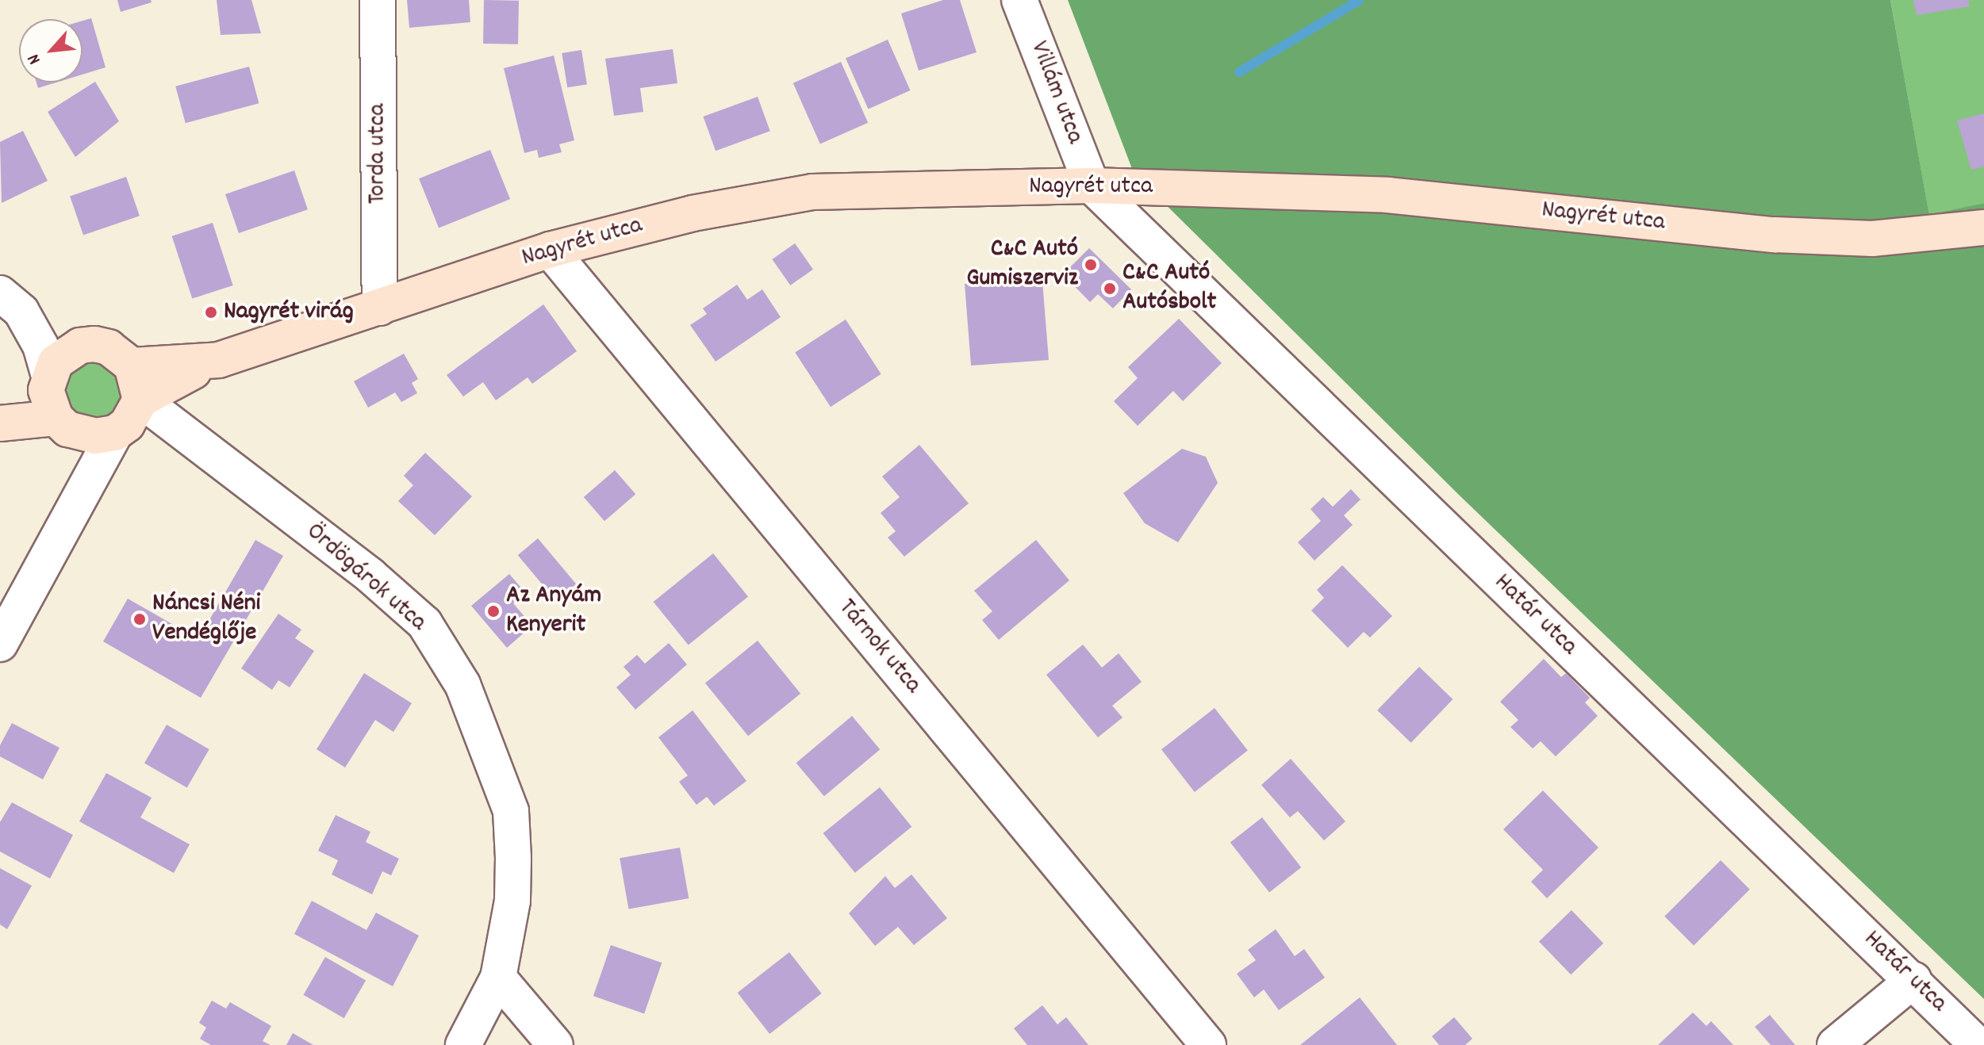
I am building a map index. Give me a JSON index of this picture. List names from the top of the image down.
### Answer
{
  "streets": {
    "street": [
      "Villám utca",
      "Torda utca",
      "Nagyrét utca",
      "Ördögárok utca",
      "Határ utca",
      "Tárnok utca"
    ]
  },
  "crossings": [
    ["Villám utca", "Nagyrét utca"],
    ["Villám utca", "Határ utca"],
    ["Torda utca", "Nagyrét utca"],
    ["Nagyrét utca", "Ördögárok utca"],
    ["Nagyrét utca", "Határ utca"],
    ["Nagyrét utca", "Tárnok utca"]
  ],
  "places": [
    "C&C Autó Gumiszerviz",
    "C&C Autó Autósbolt",
    "Nagyrét virág",
    "Az Anyám Kenyerit",
    "Náncsi Néni Vendéglője"
  ],
  "north": "bottom left"
}
